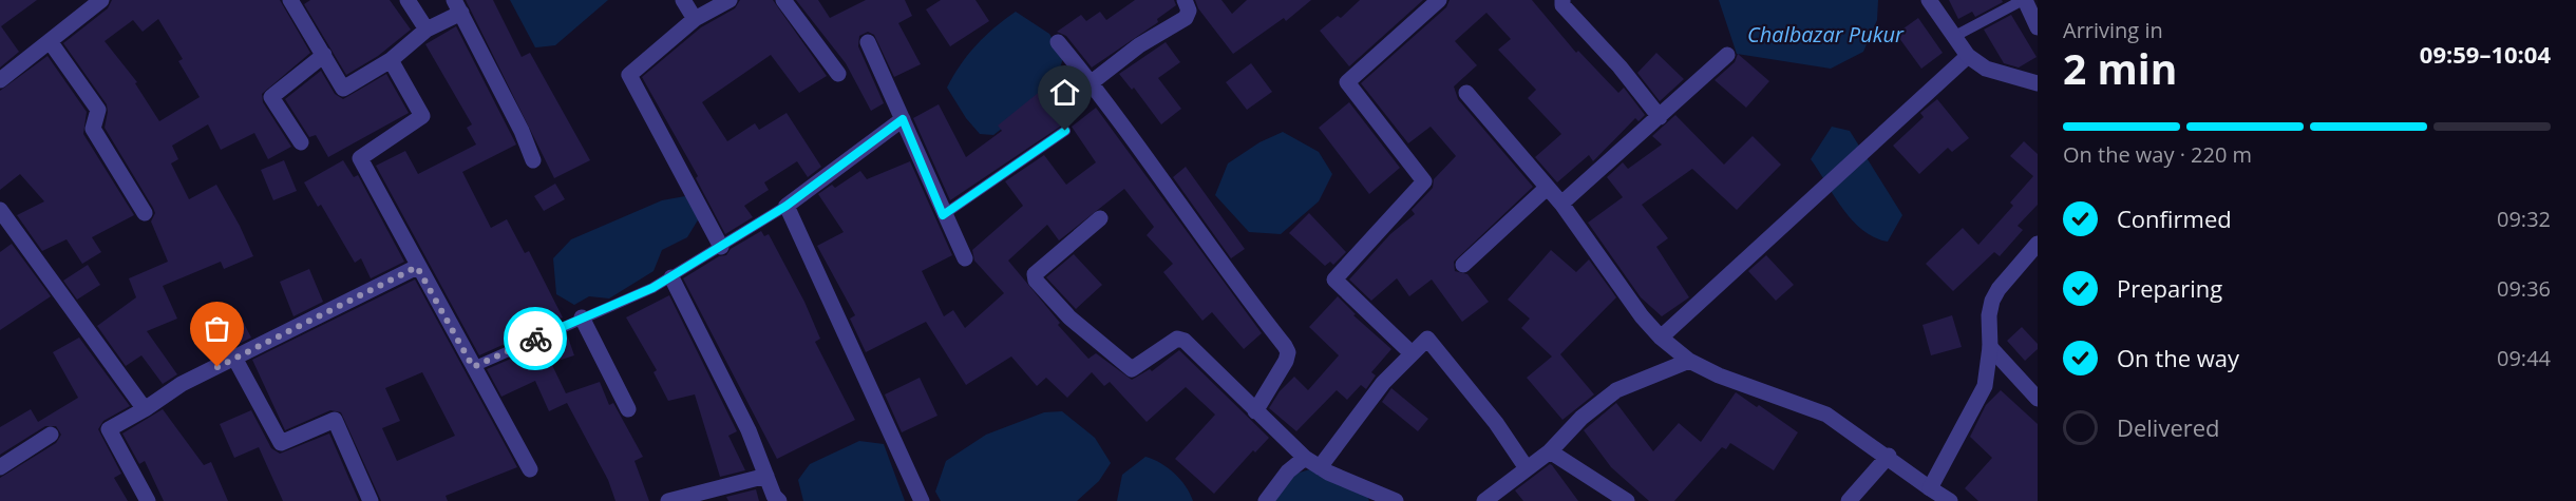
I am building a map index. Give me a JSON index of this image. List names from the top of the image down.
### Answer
{
  "water": ["Chalbazar Pukur"],
  "page": {
    "heading": ["2 min", "Arriving in", "09:59–10:04"],
    "bar": "On the way · 220 m",
    "list": [
      ["Confirmed", "09:32"],
      ["Preparing", "09:36"],
      ["On the way", "09:44"],
      "Delivered"
    ]
  }
}
